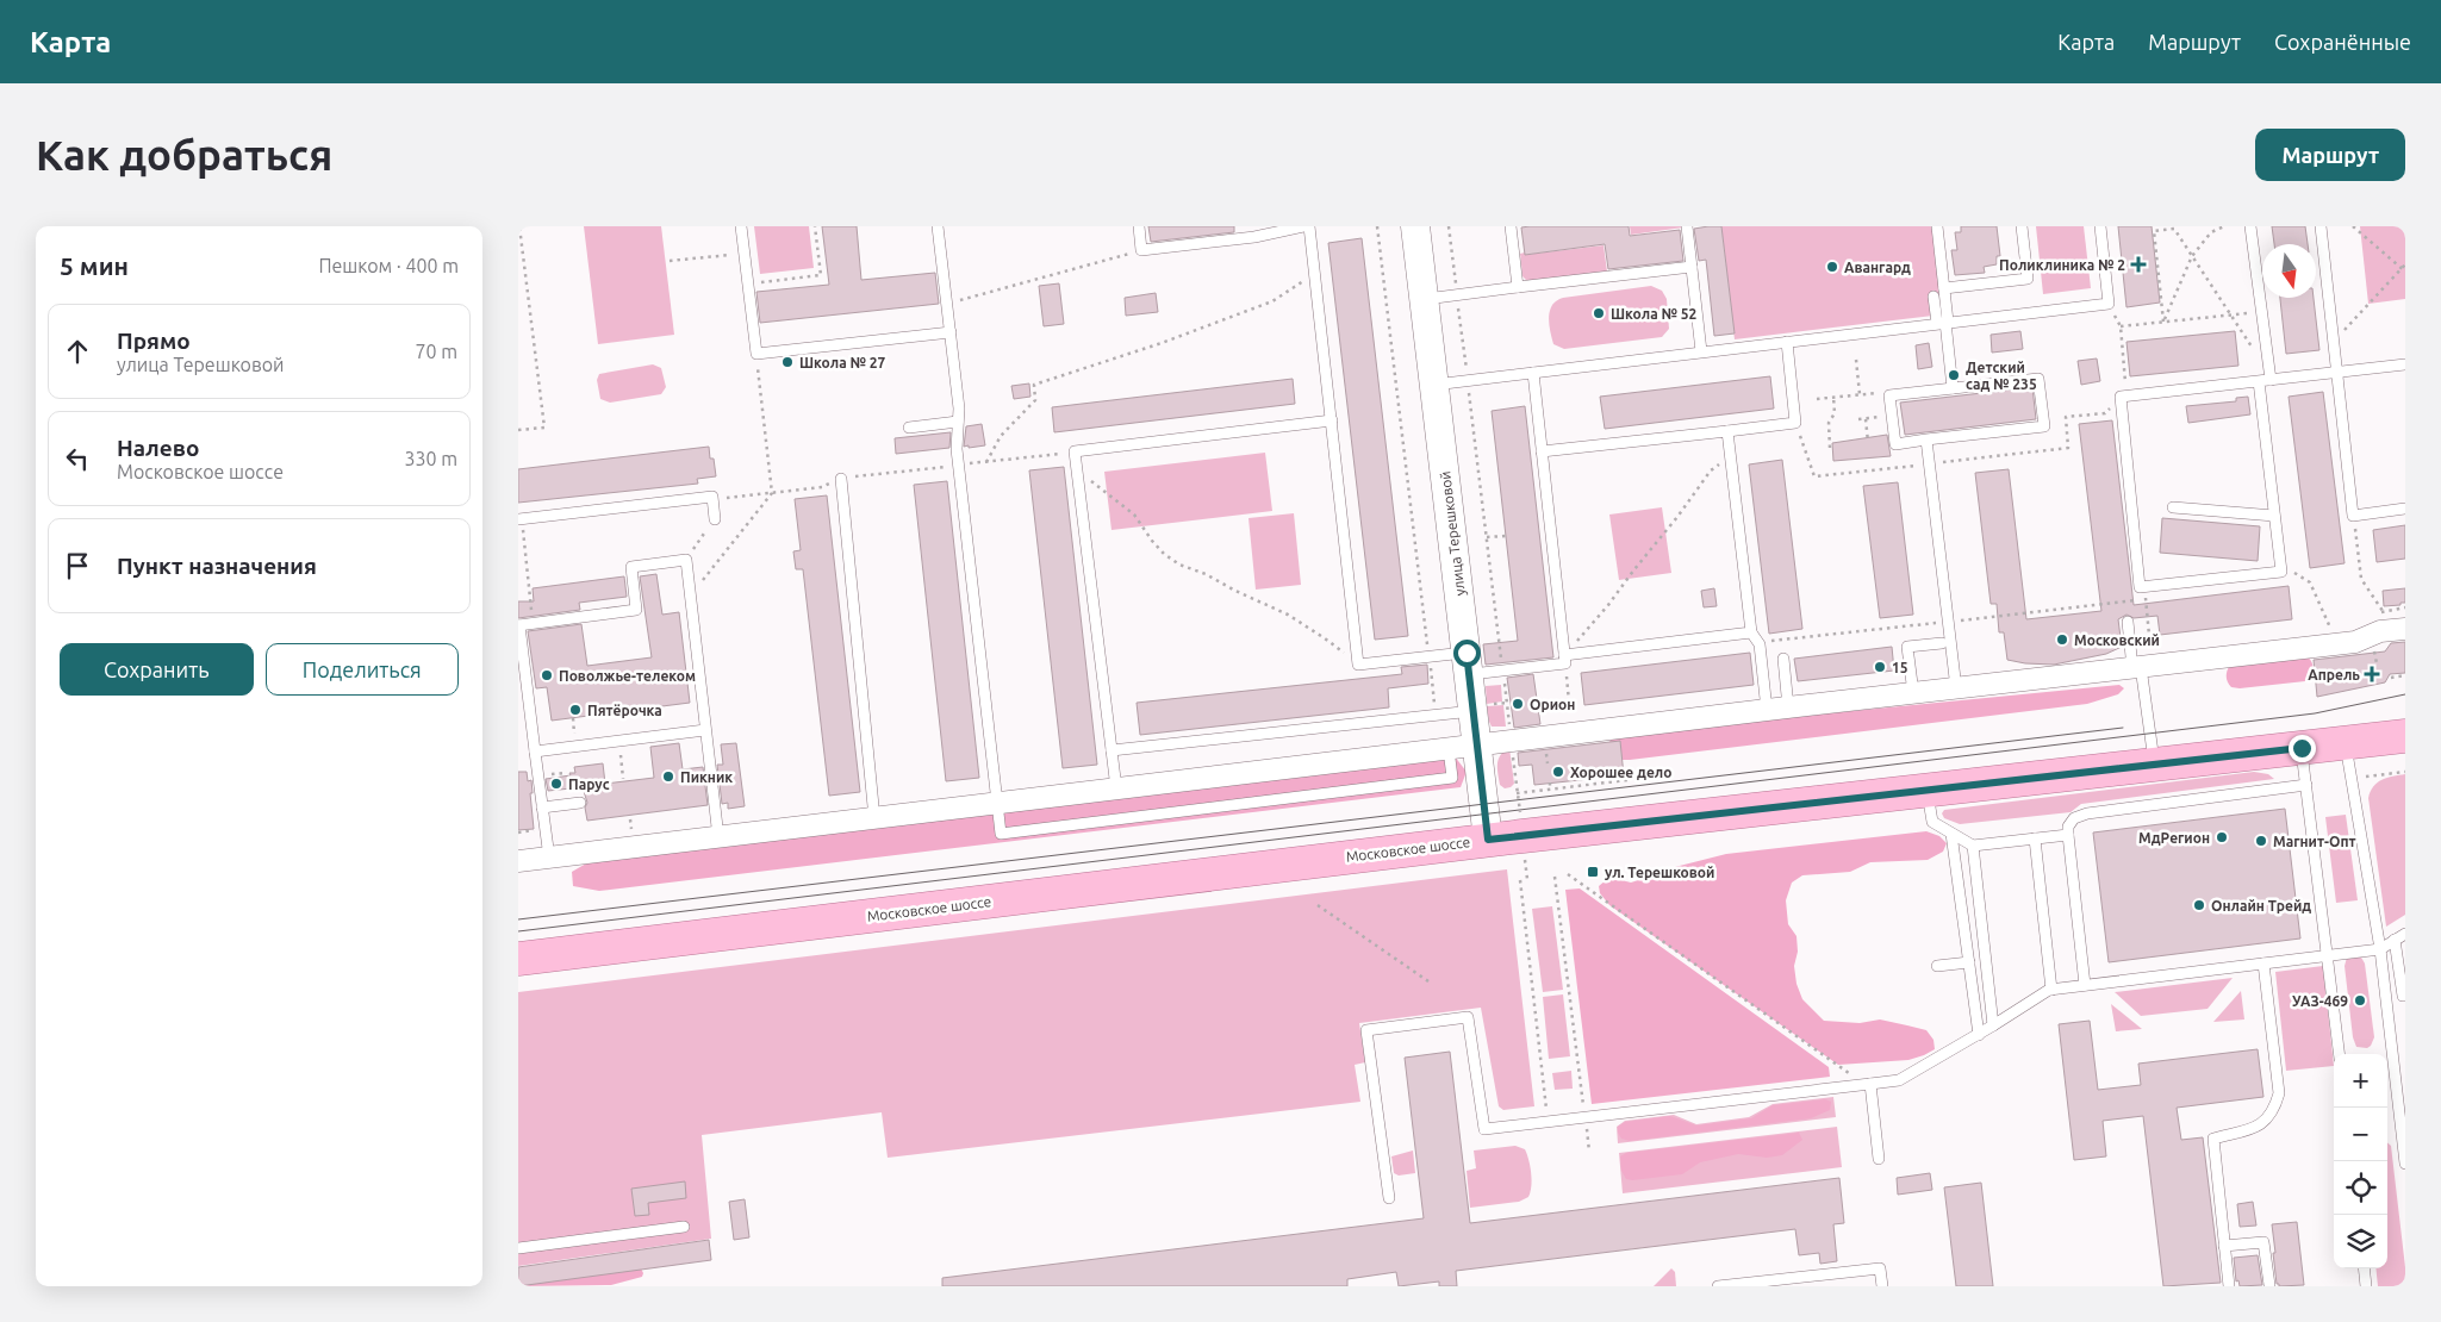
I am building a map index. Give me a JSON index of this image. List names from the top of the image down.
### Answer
{
  "streets": {
    "main road": ["Московское шоссе"],
    "street": ["улица Терешковой"]
  },
  "crossings": [
    ["улица Терешковой", "Московское шоссе"]
  ],
  "places": {
    "health": ["Поликлиника № 2", "Апрель"],
    "other": [
      "Авангард",
      "Школа № 52",
      "Школа № 27",
      "Детский сад № 235",
      "Московский",
      "15",
      "Поволжье-телеком",
      "Орион",
      "Пятёрочка",
      "Хорошее дело",
      "Пикник",
      "Парус",
      "МдРегион",
      "Магнит-Опт",
      "Онлайн Трейд",
      "УАЗ-469"
    ],
    "transit": ["ул. Терешковой"]
  },
  "north": "bottom",
  "page": {
    "header": "Карта",
    "nav": ["Карта", "Маршрут", "Сохранённые"],
    "buttons": [
      "Маршрут",
      ["Сохранить", "Поделиться"]
    ],
    "title": "Как добраться",
    "heading": ["5 мин", "Пешком · 400 m"],
    "list": [
      ["Прямо", "улица Терешковой", "70 m"],
      ["Налево", "Московское шоссе", "330 m"],
      "Пункт назначения"
    ],
    "map_buttons": ["+", "−"]
  }
}
